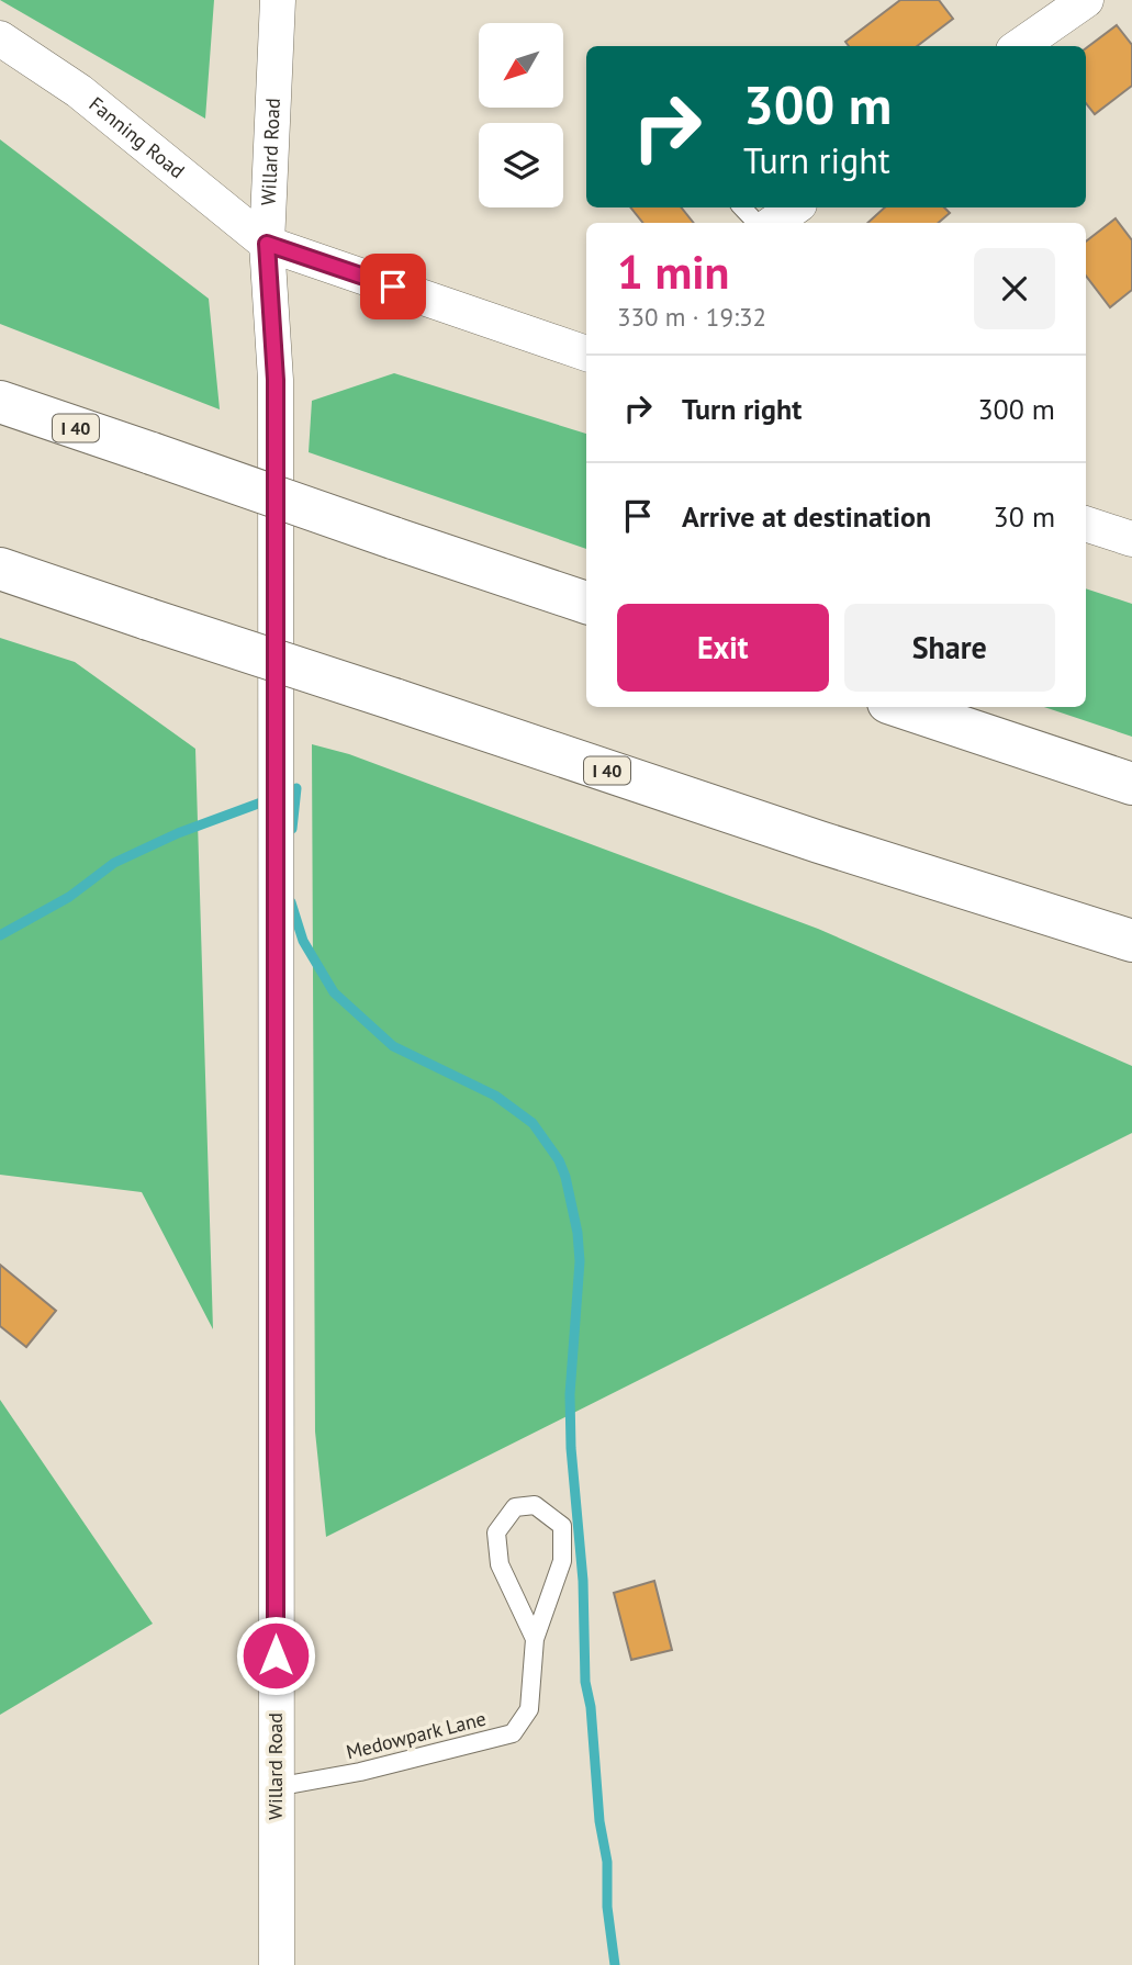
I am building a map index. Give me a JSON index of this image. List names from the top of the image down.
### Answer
{
  "streets": {
    "highway": ["I 40"],
    "street": ["Fanning Road", "Willard Road"],
    "lane": ["Medowpark Lane"]
  },
  "crossings": [
    ["Fanning Road", "Willard Road"],
    ["Willard Road", "Medowpark Lane"]
  ],
  "north": "bottom left",
  "page": {
    "turn": ["300 m", "Turn right"],
    "heading": ["1 min", "330 m · 19:32"],
    "list": [
      {
        "name": "Turn right",
        "value": "300 m"
      },
      {
        "name": "Arrive at destination",
        "value": "30 m"
      }
    ],
    "buttons": ["Exit", "Share"]
  }
}
